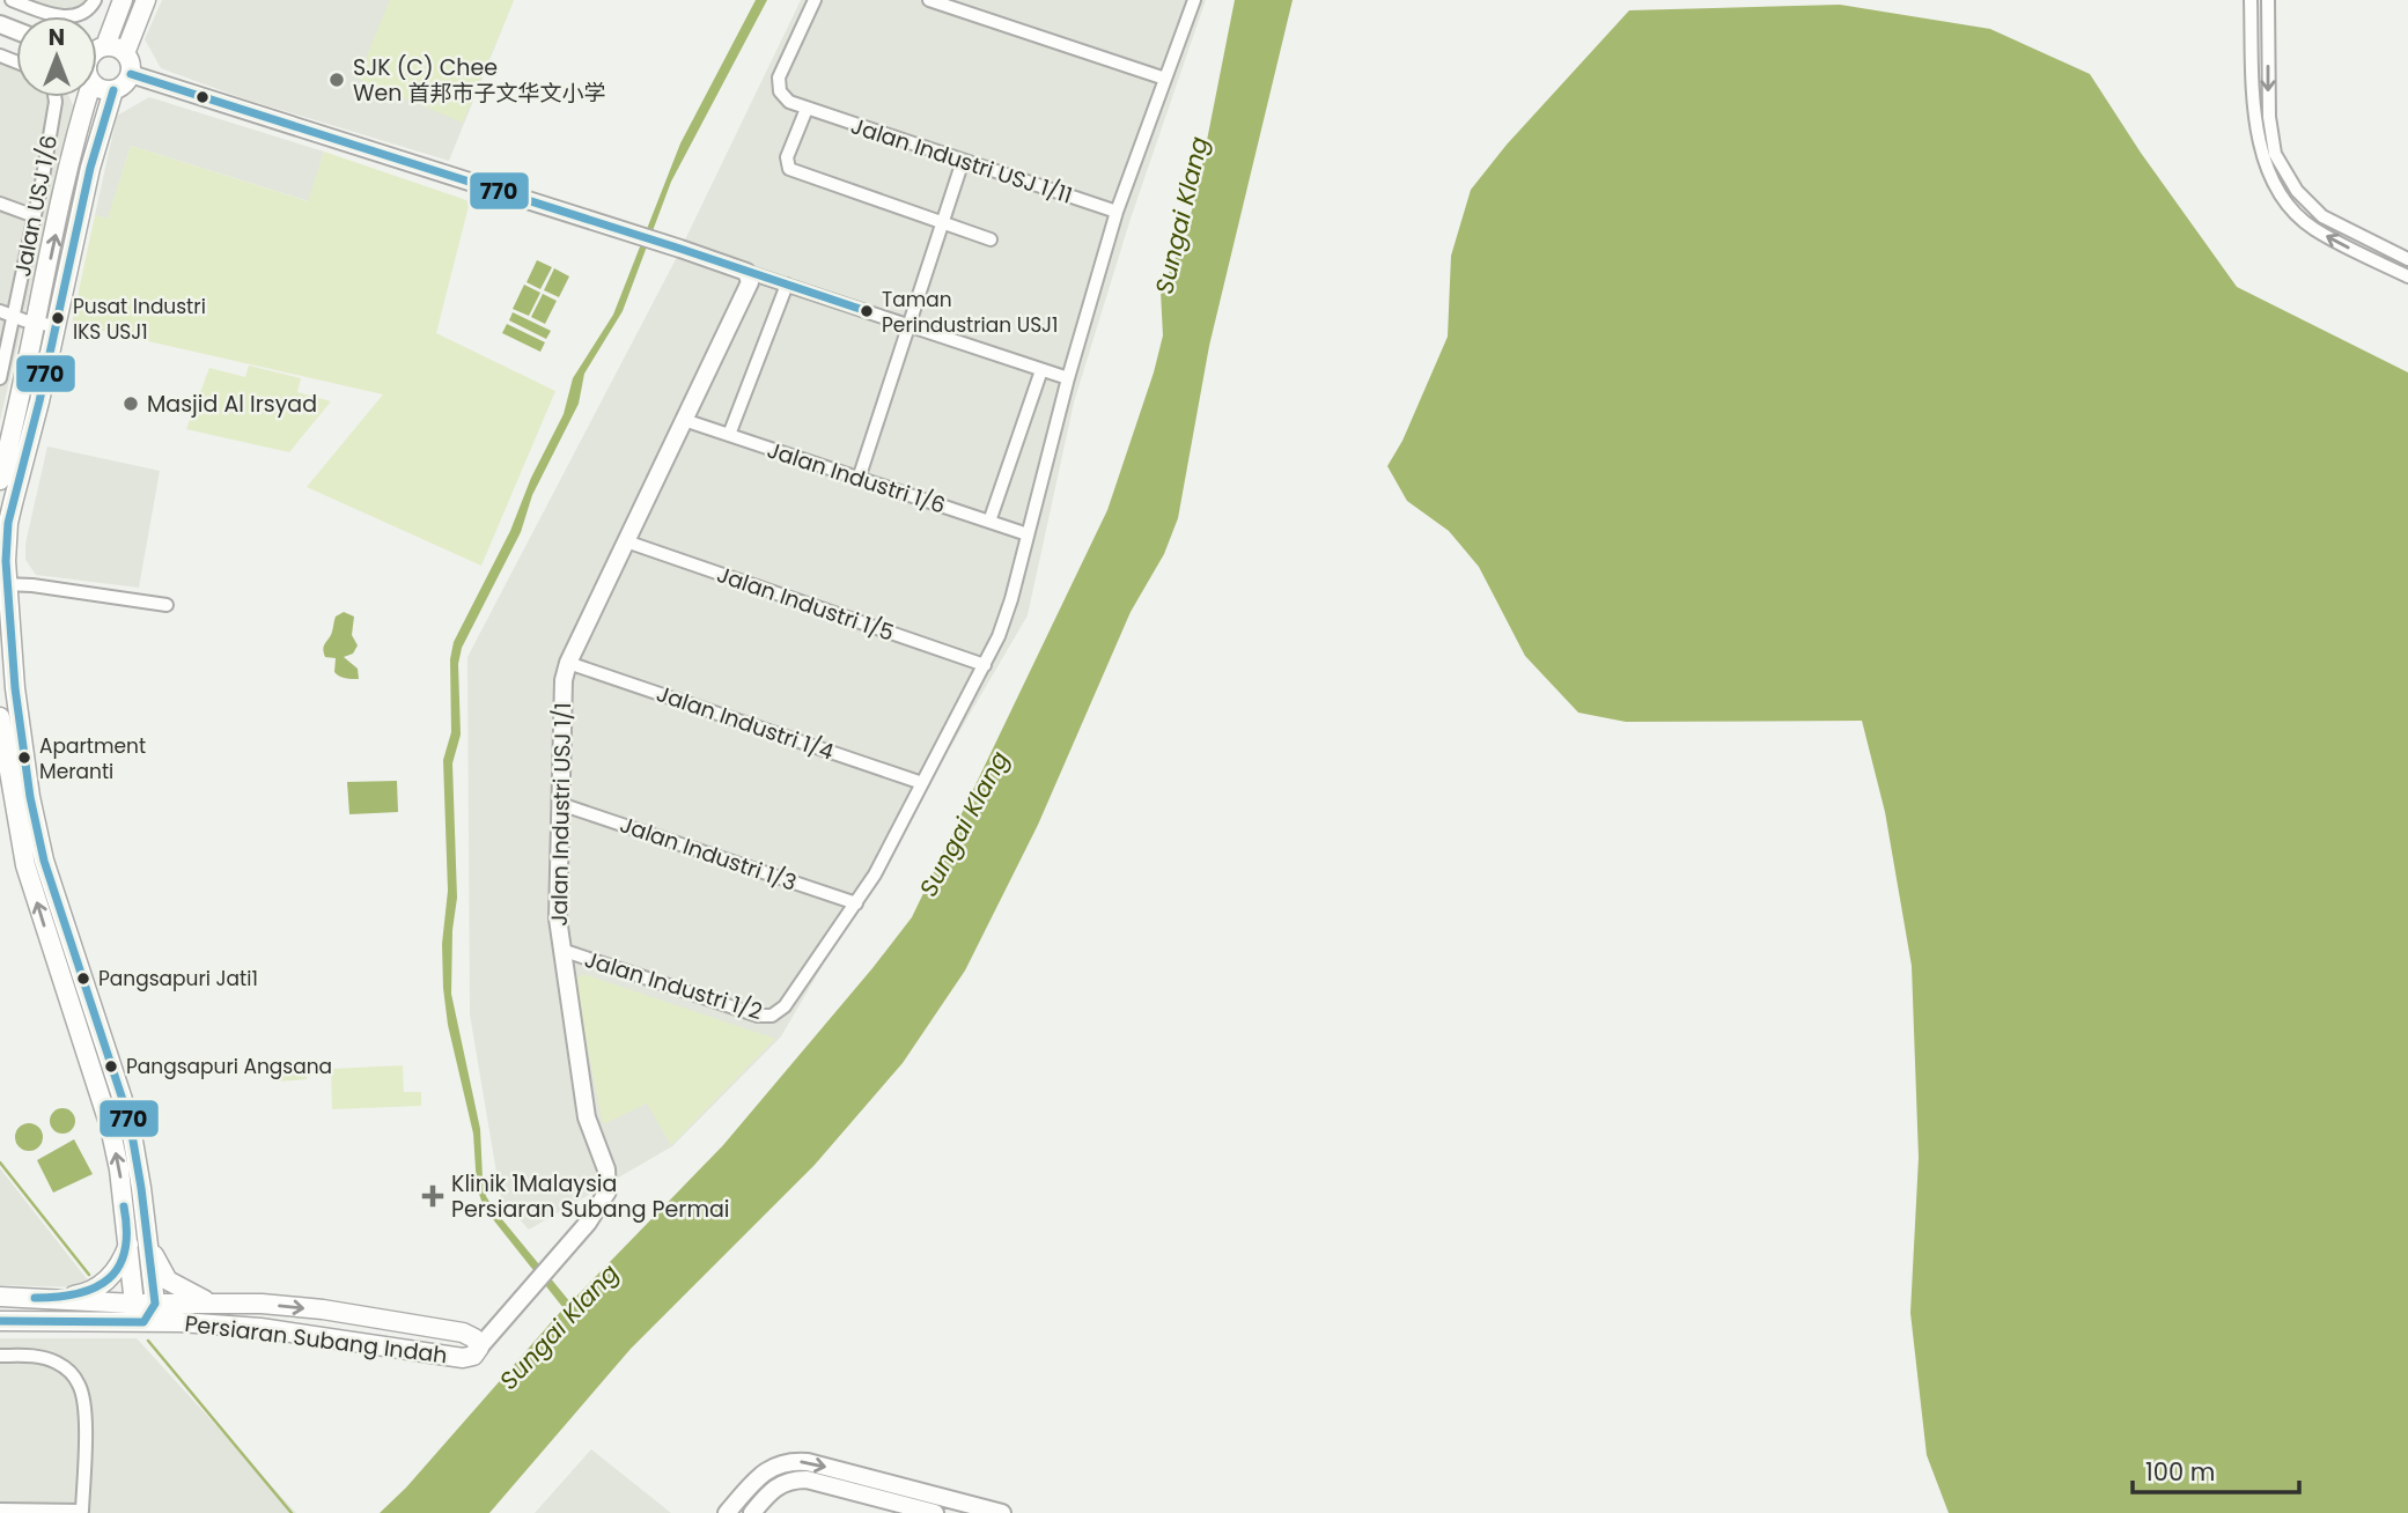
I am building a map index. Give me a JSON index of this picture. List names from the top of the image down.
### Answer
{
  "streets": {
    "main road": ["Persiaran Subang Indah"],
    "street": [
      "Jalan Industri USJ 1/11",
      "Jalan USJ 1/6",
      "Jalan Industri 1/6",
      "Jalan Industri 1/5",
      "Jalan Industri 1/4",
      "Jalan Industri USJ 1/1",
      "Jalan Industri 1/3",
      "Jalan Industri 1/2"
    ]
  },
  "crossings": [
    ["Jalan Industri 1/6", "Jalan Industri USJ 1/1"],
    ["Jalan Industri 1/5", "Jalan Industri USJ 1/1"],
    ["Jalan Industri 1/4", "Jalan Industri USJ 1/1"],
    ["Jalan Industri USJ 1/1", "Jalan Industri 1/3"],
    ["Jalan Industri USJ 1/1", "Jalan Industri 1/2"],
    ["Jalan Industri USJ 1/1", "Persiaran Subang Indah"],
    ["Jalan Industri 1/3", "Jalan Industri 1/2"]
  ],
  "water": ["Sungai Klang"],
  "places": {
    "other": [
      "SJK (C) Chee Wen 首邦市子文华文小学",
      "Taman Perindustrian USJ1",
      "Pusat Industri IKS USJ1",
      "Masjid Al Irsyad",
      "Apartment Meranti",
      "Pangsapuri Jati1",
      "Pangsapuri Angsana"
    ],
    "health": ["Klinik 1Malaysia Persiaran Subang Permai"]
  },
  "lines": ["transit line 770"],
  "scale_bar": "100 m",
  "north": "top"
}
